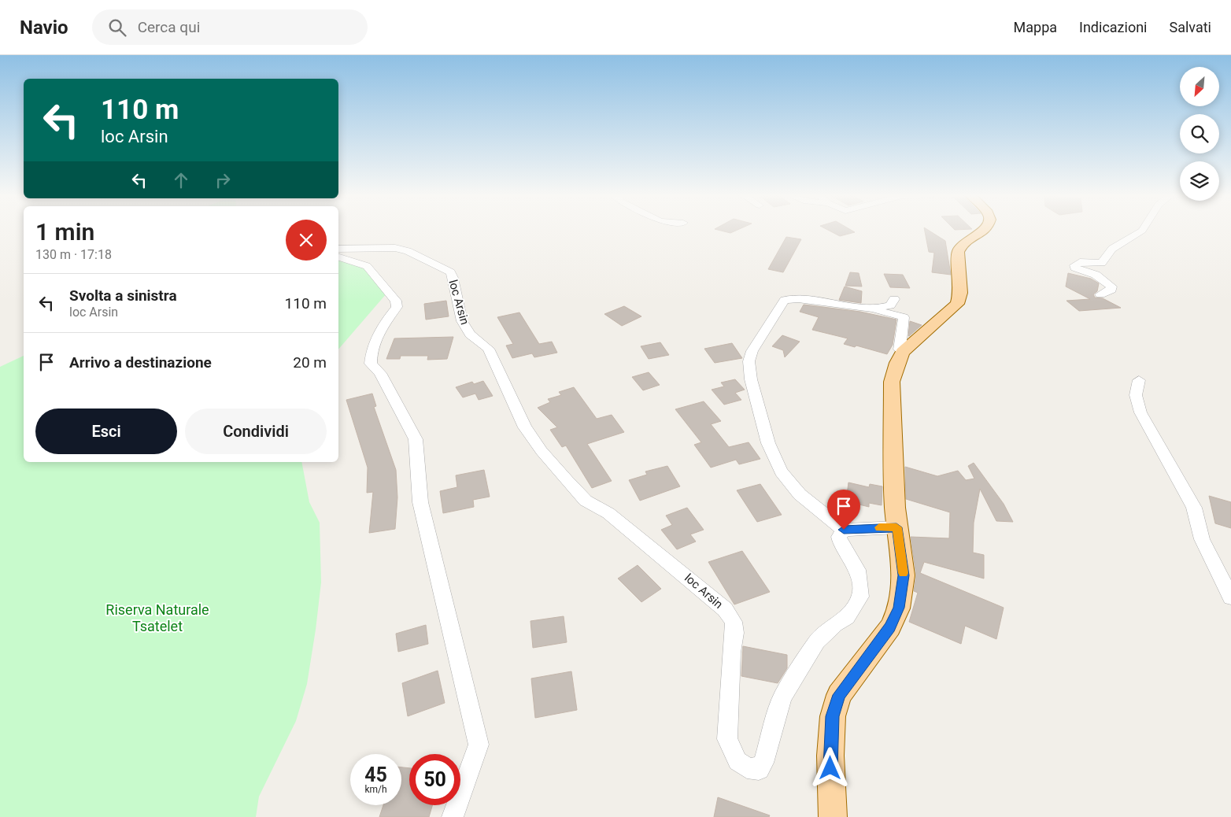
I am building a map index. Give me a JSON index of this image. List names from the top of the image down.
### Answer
{
  "streets": {
    "street": ["loc Arsin"]
  },
  "parks": ["Riserva Naturale Tsatelet"],
  "north": "bottom left",
  "page": {
    "header": "Navio",
    "search": "Cerca qui",
    "nav": ["Mappa", "Indicazioni", "Salvati"],
    "turn": ["110 m", "loc Arsin"],
    "heading": ["1 min", "130 m · 17:18"],
    "list": [
      {
        "name": "Svolta a sinistra",
        "note": "loc Arsin",
        "value": "110 m"
      },
      {
        "name": "Arrivo a destinazione",
        "value": "20 m"
      }
    ],
    "buttons": ["Esci", "Condividi"],
    "speed": "45 km/h",
    "limit": "50"
  }
}
